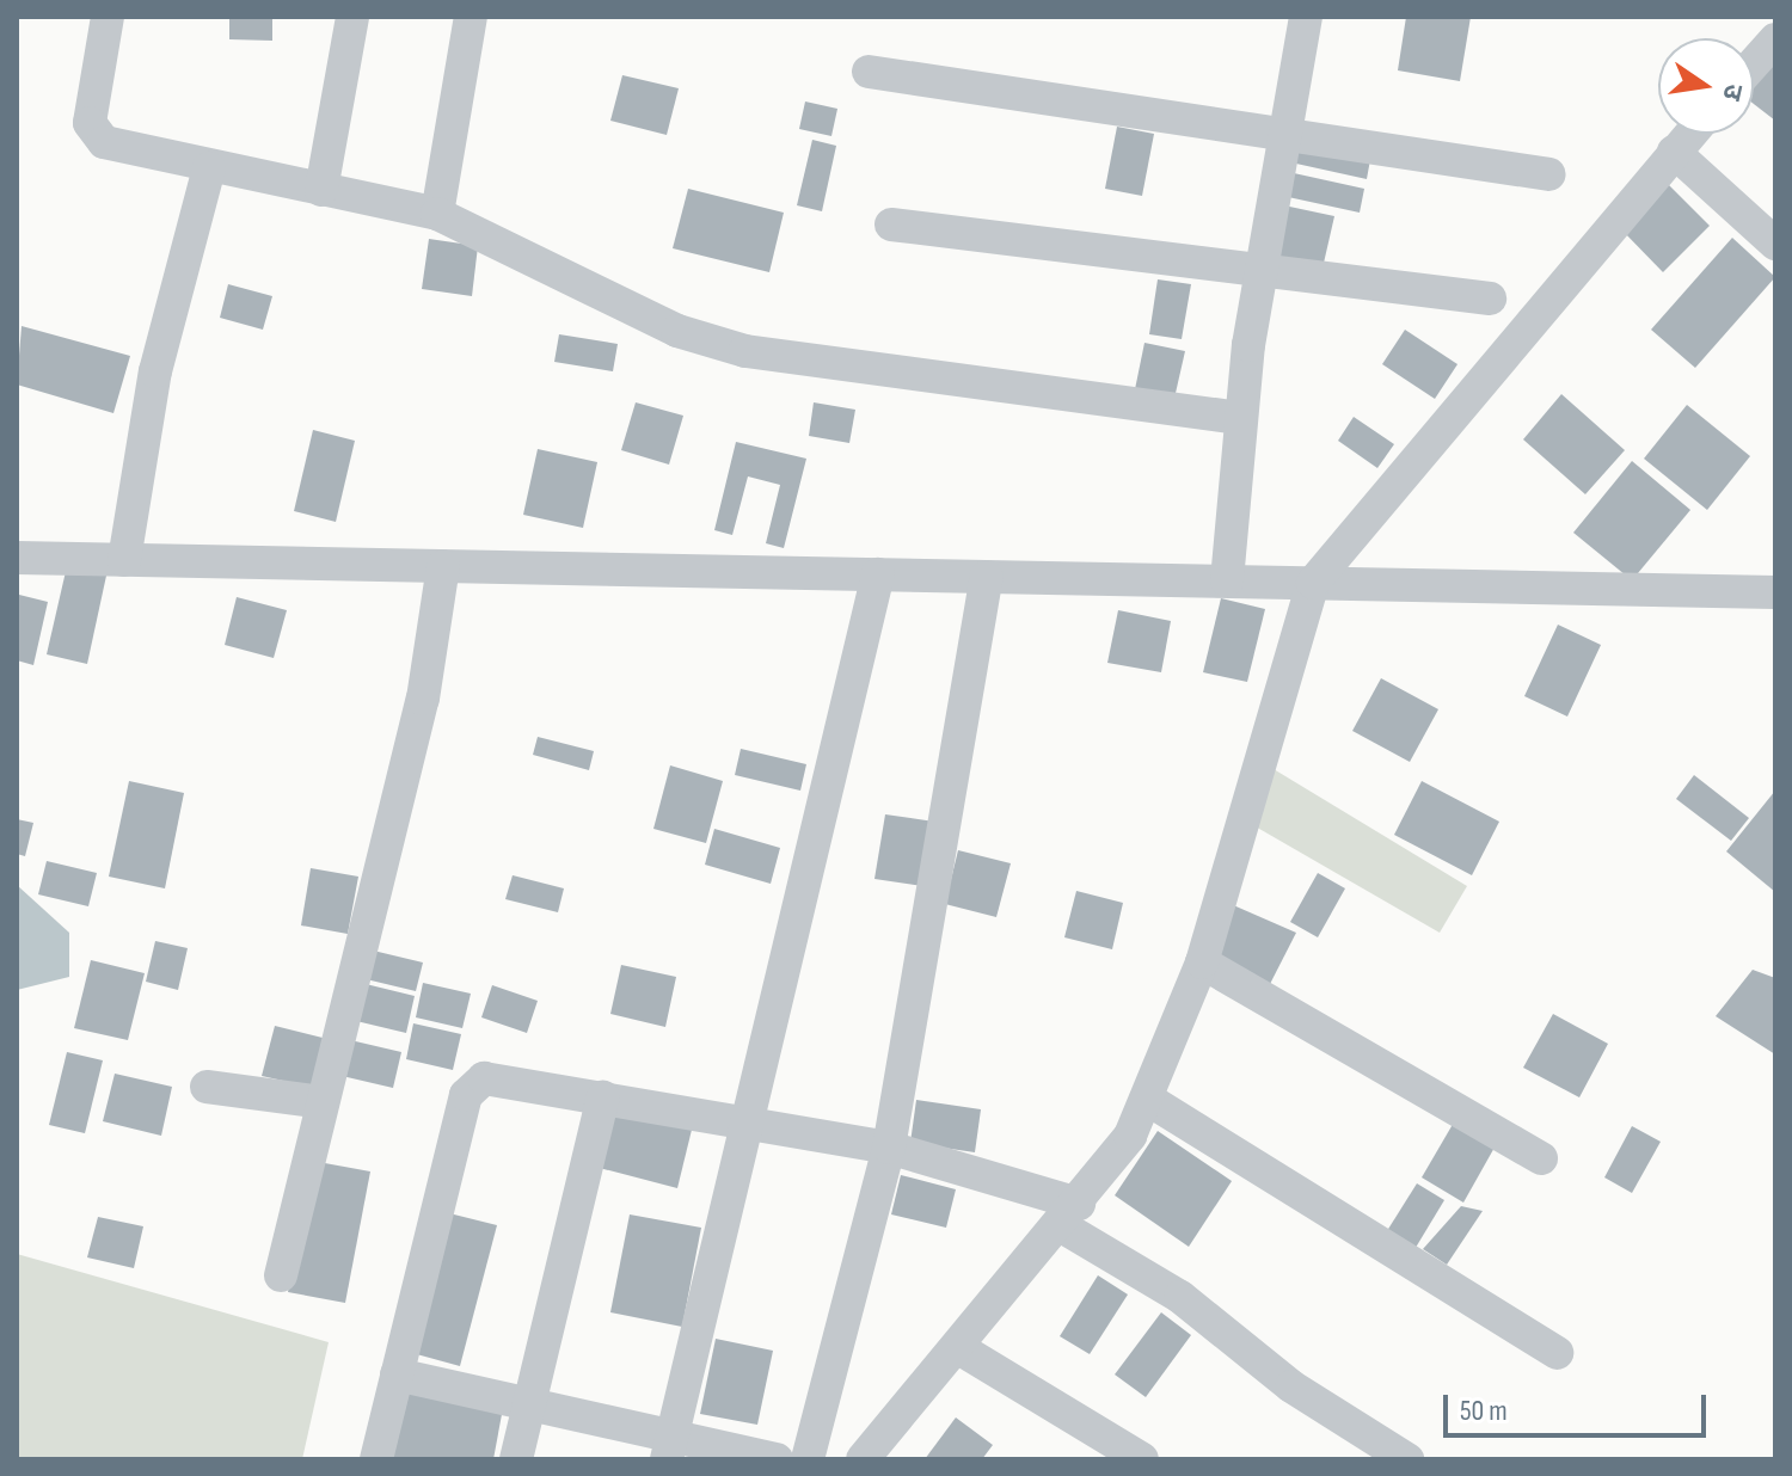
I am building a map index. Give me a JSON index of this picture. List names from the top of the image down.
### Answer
{
  "scale_bar": "50 m",
  "north": "right"
}
